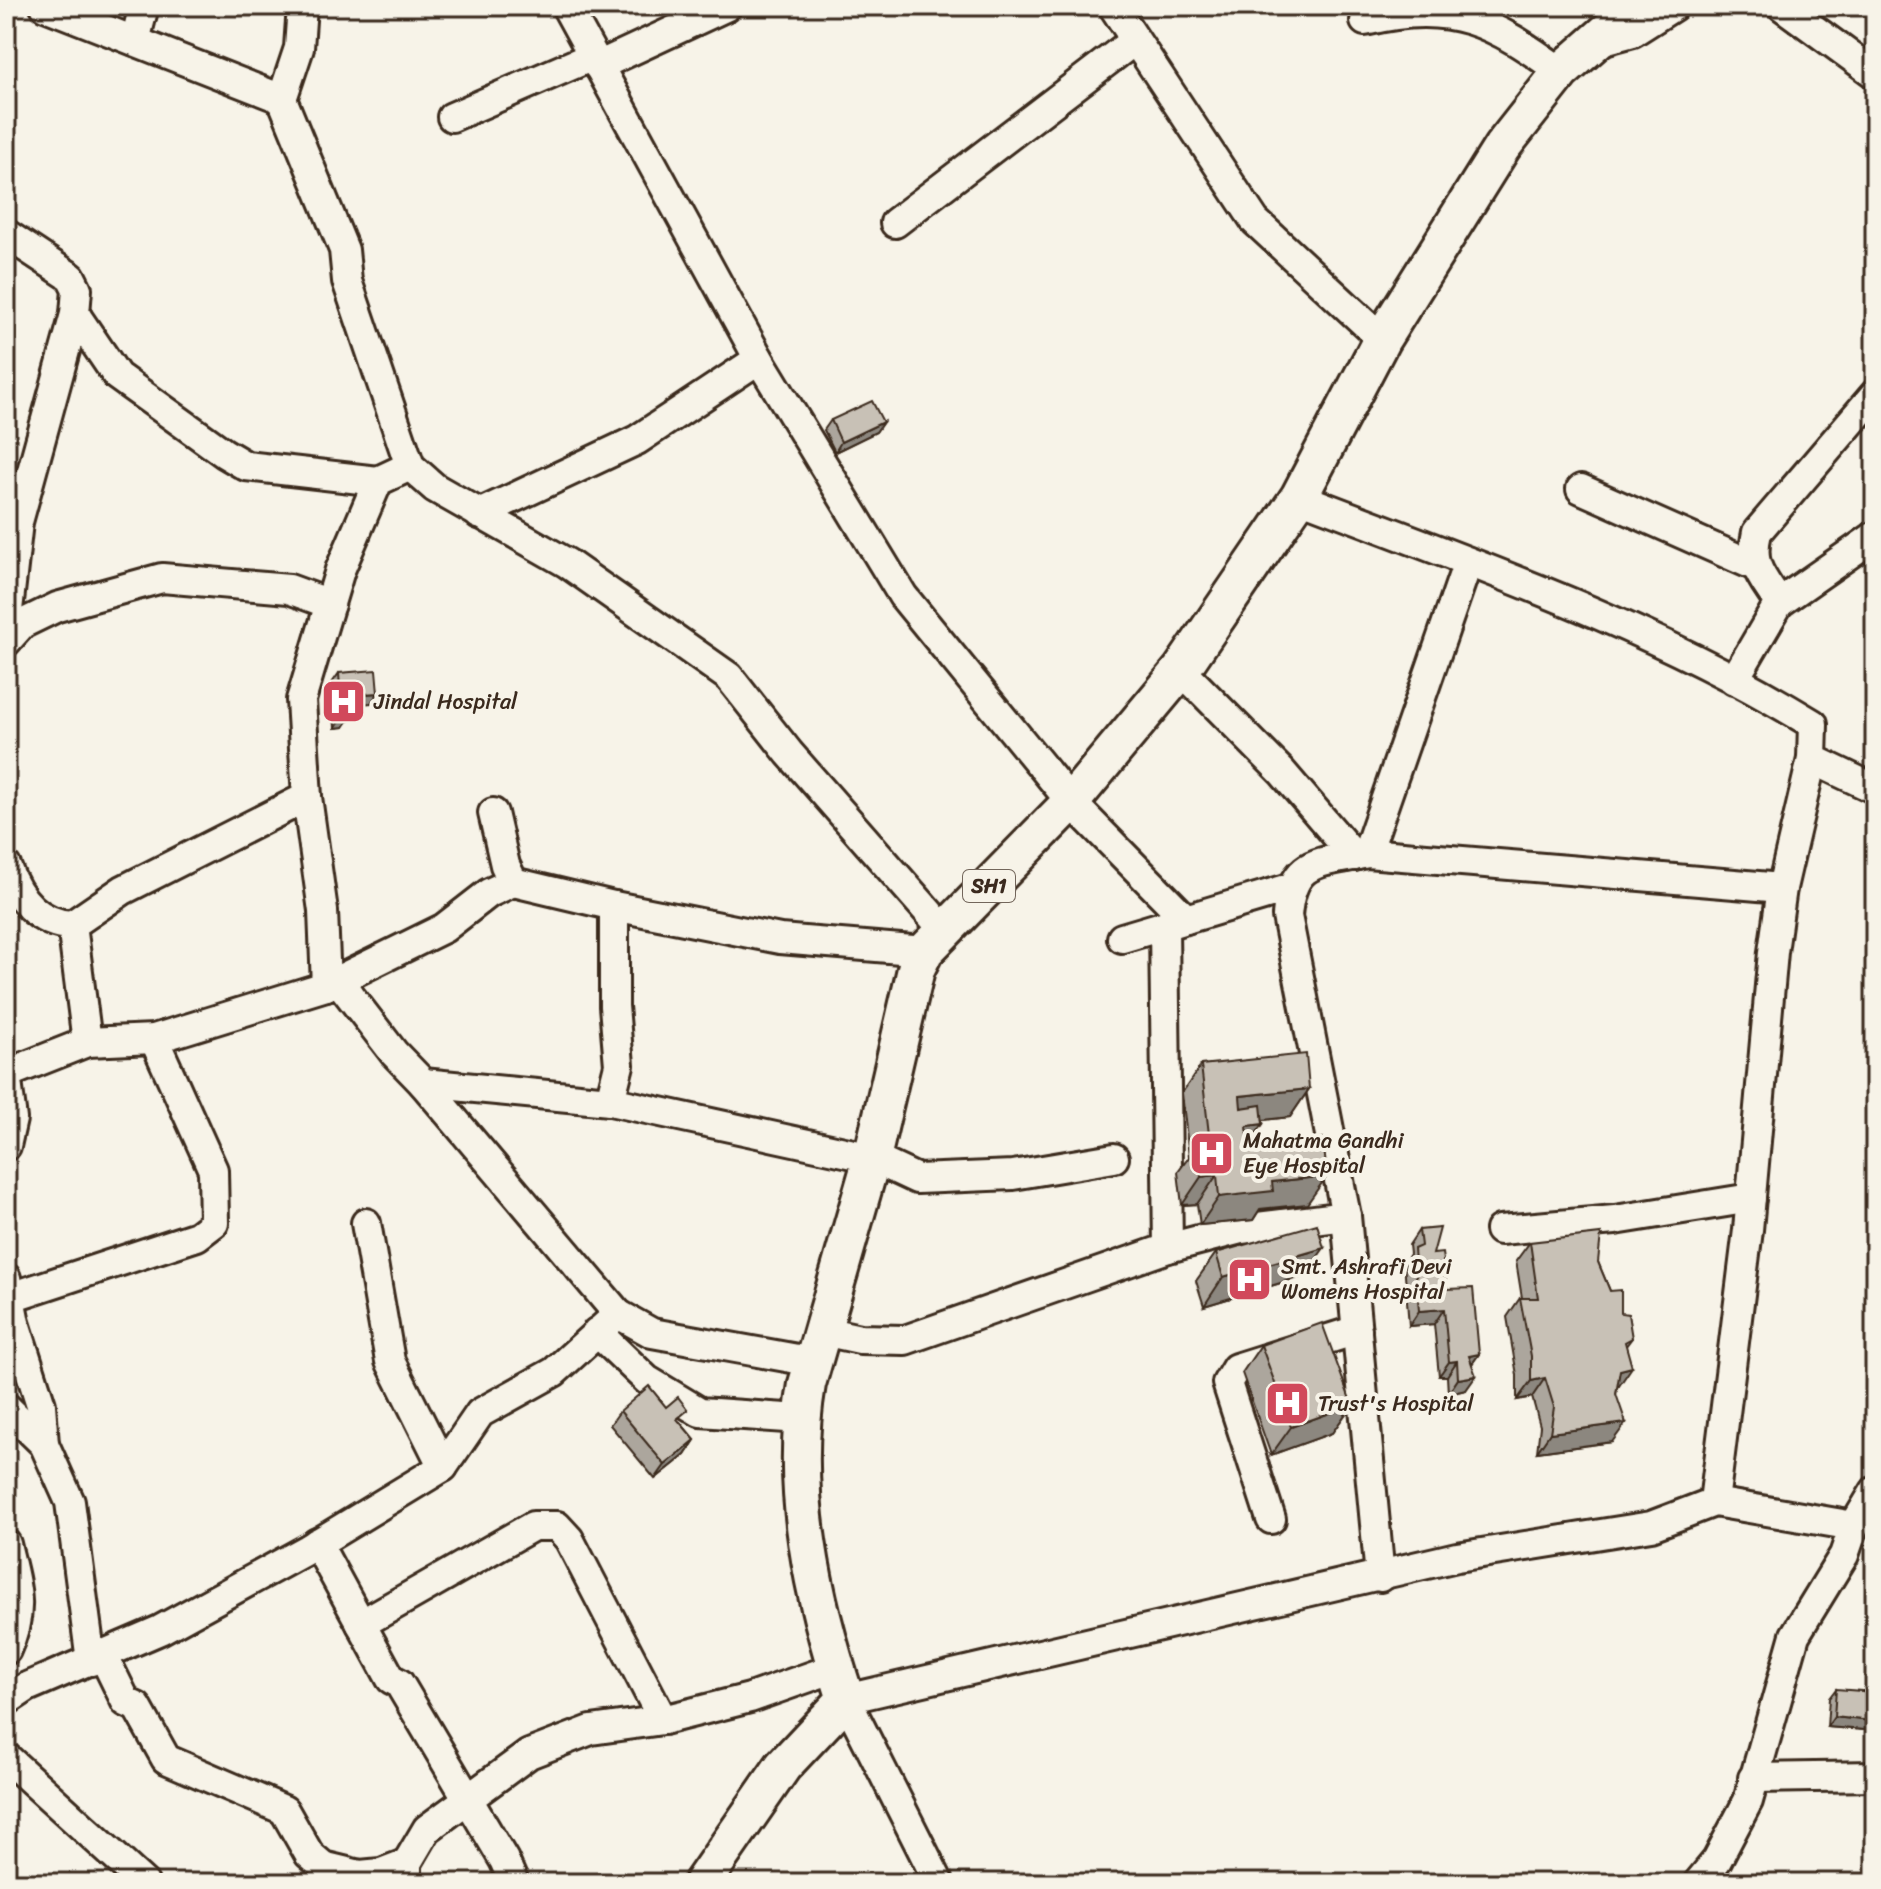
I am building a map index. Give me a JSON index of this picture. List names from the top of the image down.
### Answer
{
  "streets": {
    "main road": ["SH1"]
  },
  "places": {
    "hospital": [
      "Jindal Hospital",
      "Mahatma Gandhi Eye Hospital",
      "Smt. Ashrafi Devi Womens Hospital",
      "Trust's Hospital"
    ]
  }
}
